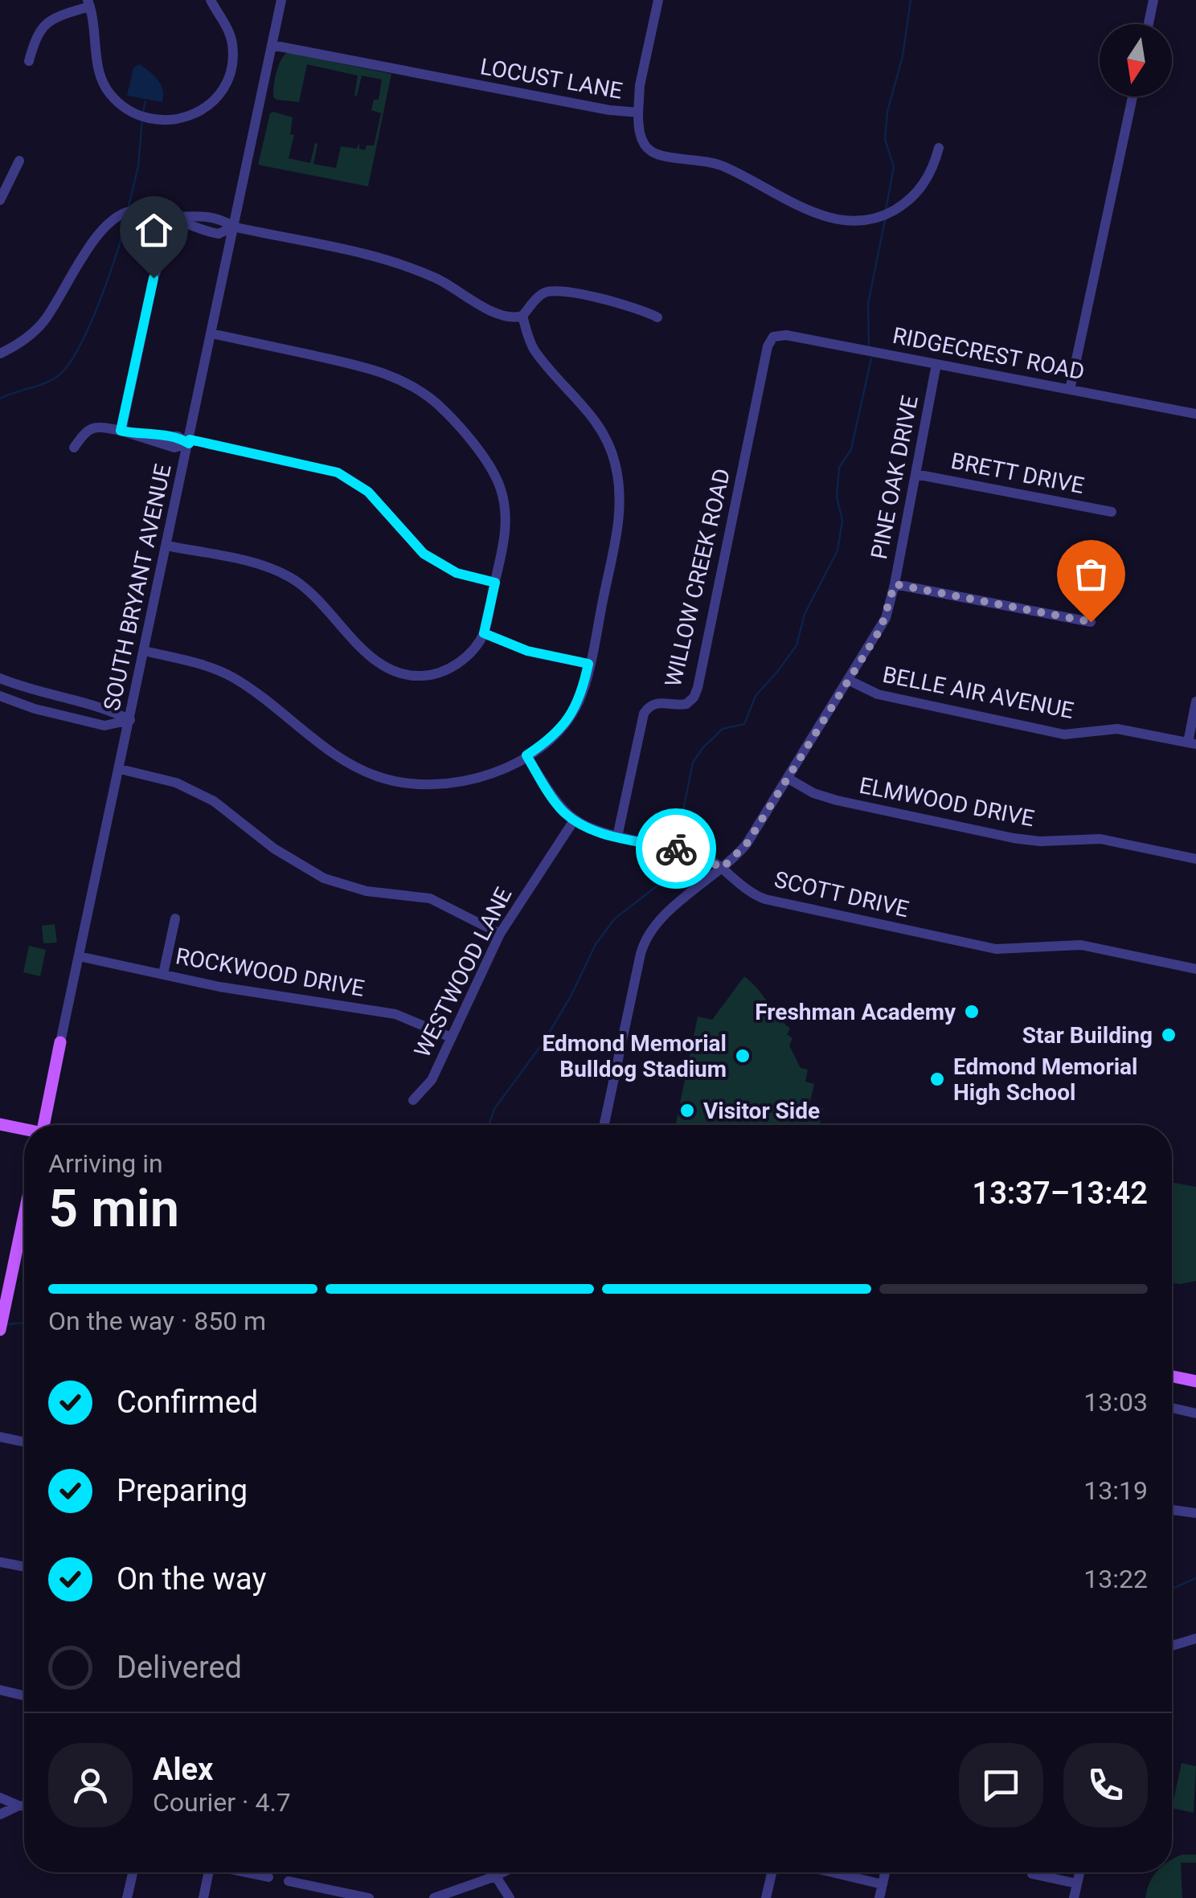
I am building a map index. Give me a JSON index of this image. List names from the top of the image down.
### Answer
{
  "streets": {
    "main road": ["SOUTH BRYANT AVENUE"],
    "street": [
      "LOCUST LANE",
      "RIDGECREST ROAD",
      "BRETT DRIVE",
      "PINE OAK DRIVE",
      "WILLOW CREEK ROAD",
      "BELLE AIR AVENUE",
      "ELMWOOD DRIVE",
      "SCOTT DRIVE",
      "ROCKWOOD DRIVE",
      "WESTWOOD LANE"
    ]
  },
  "crossings": [
    ["LOCUST LANE", "SOUTH BRYANT AVENUE"],
    ["RIDGECREST ROAD", "PINE OAK DRIVE"],
    ["RIDGECREST ROAD", "WILLOW CREEK ROAD"],
    ["BRETT DRIVE", "PINE OAK DRIVE"],
    ["PINE OAK DRIVE", "BELLE AIR AVENUE"],
    ["PINE OAK DRIVE", "ELMWOOD DRIVE"],
    ["PINE OAK DRIVE", "SCOTT DRIVE"],
    ["WILLOW CREEK ROAD", "SCOTT DRIVE"],
    ["SOUTH BRYANT AVENUE", "ROCKWOOD DRIVE"],
    ["SCOTT DRIVE", "WESTWOOD LANE"],
    ["ROCKWOOD DRIVE", "WESTWOOD LANE"]
  ],
  "places": [
    "Freshman Academy",
    "Star Building",
    "Edmond Memorial Bulldog Stadium",
    "Edmond Memorial High School",
    "Visitor Side"
  ],
  "north": "bottom",
  "page": {
    "heading": ["5 min", "Arriving in", "13:37–13:42"],
    "panel": ["Alex", "Courier · 4.7"],
    "bar": "On the way · 850 m",
    "list": [
      ["Confirmed", "13:03"],
      ["Preparing", "13:19"],
      ["On the way", "13:22"],
      "Delivered"
    ]
  }
}
